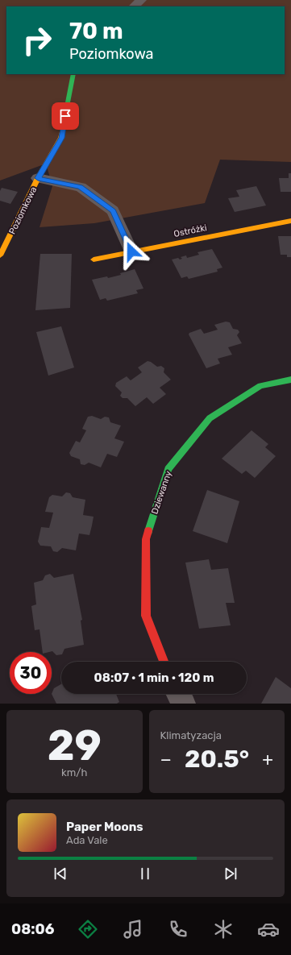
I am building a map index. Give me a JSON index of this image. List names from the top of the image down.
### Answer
{
  "streets": {
    "street": ["Poziomkowa", "Ostróżki", "Dziewanny"]
  },
  "page": {
    "turn": ["70 m", "Poziomkowa"],
    "limit": "30",
    "trip": "08:07 · 1 min · 120 m",
    "tile": [
      ["29", "km/h"],
      "Klimatyzacja"
    ],
    "heat": ["−", "20.5°", "+"],
    "song": ["Paper Moons", "Ada Vale"],
    "tabs": "08:06"
  }
}
